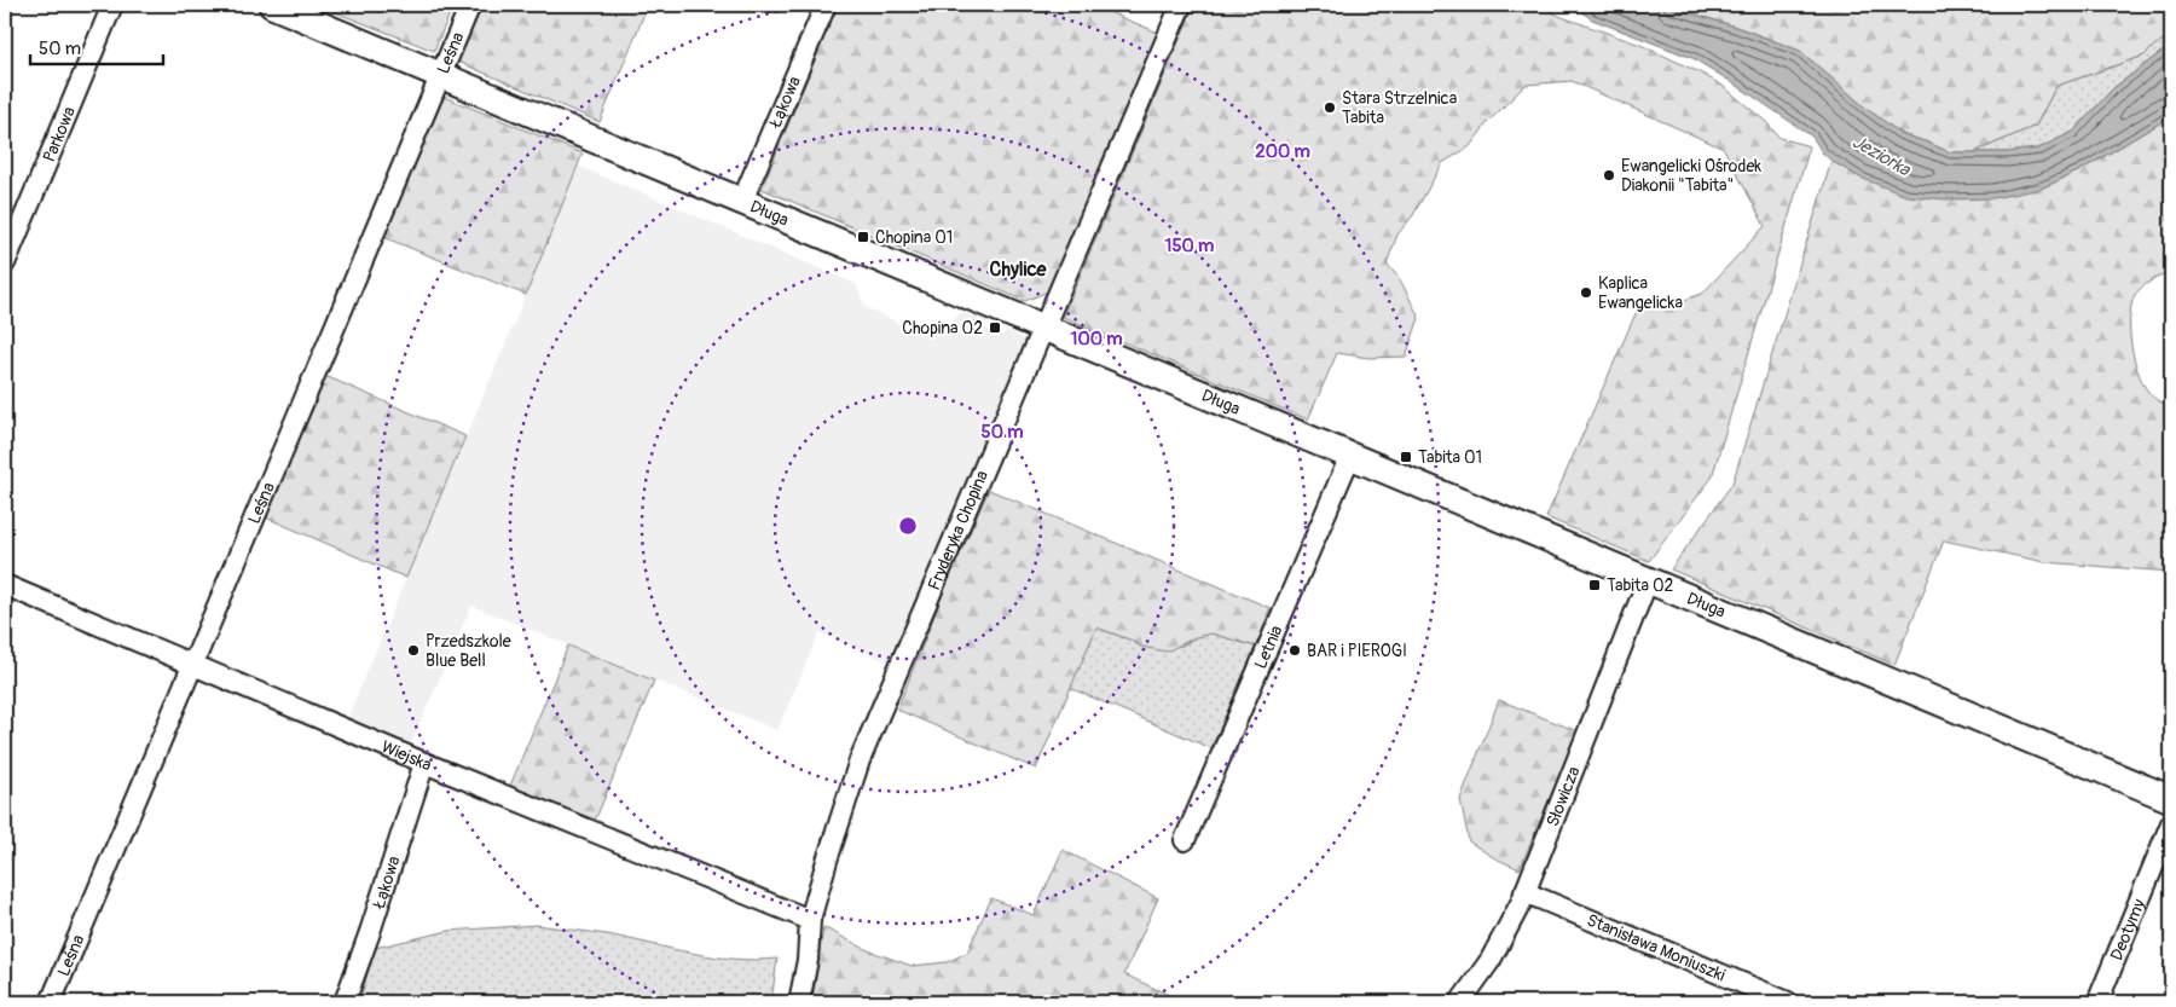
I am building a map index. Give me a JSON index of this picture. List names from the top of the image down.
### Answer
{
  "streets": {
    "street": [
      "Leśna",
      "Łąkowa",
      "Parkowa",
      "Długa",
      "Fryderyka Chopina",
      "Letnia",
      "Wiejska",
      "Słowicza",
      "Deotymy",
      "Stanisława Moniuszki"
    ]
  },
  "crossings": [
    ["Leśna", "Długa"],
    ["Leśna", "Wiejska"],
    ["Łąkowa", "Długa"],
    ["Łąkowa", "Wiejska"],
    ["Długa", "Fryderyka Chopina"],
    ["Długa", "Letnia"],
    ["Długa", "Słowicza"],
    ["Fryderyka Chopina", "Wiejska"],
    ["Słowicza", "Stanisława Moniuszki"]
  ],
  "districts": ["Chylice"],
  "water": ["Jeziorka"],
  "places": {
    "other": [
      "Stara Strzelnica Tabita",
      "Ewangelicki Ośrodek Diakonii \"Tabita\"",
      "Kaplica Ewangelicka",
      "Przedszkole Blue Bell",
      "BAR i PIEROGI"
    ],
    "transit": [
      "Chopina 01",
      "Chopina 02",
      "Tabita 01",
      "Tabita 02"
    ]
  },
  "scale_bar": "50 m",
  "rings": [
    "200 m",
    "150 m",
    "100 m",
    "50 m"
  ]
}
